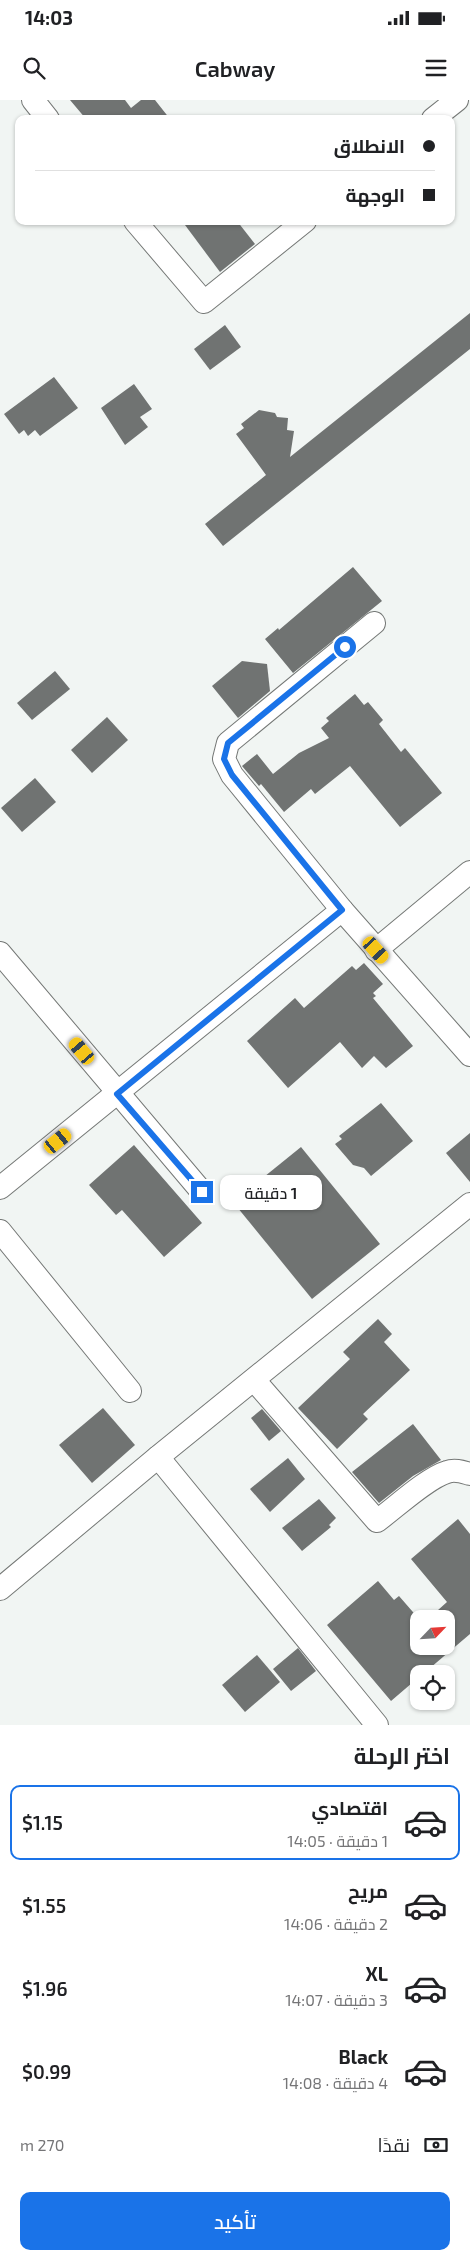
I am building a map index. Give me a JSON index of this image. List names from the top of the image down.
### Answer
{
  "north": "top right",
  "page": {
    "status": "14:03",
    "header": "Cabway",
    "banner": ["الانطلاق", "الوجهة"],
    "bubble": "1 دقيقة",
    "heading": "اختر الرحلة",
    "list": [
      {
        "name": "اقتصادي",
        "note": "1 دقيقة · 14:05",
        "value": "$1.15"
      },
      {
        "name": "مريح",
        "note": "2 دقيقة · 14:06",
        "value": "$1.55"
      },
      {
        "name": "XL",
        "note": "3 دقيقة · 14:07",
        "value": "$1.96"
      },
      {
        "name": "Black",
        "note": "4 دقيقة · 14:08",
        "value": "$0.99"
      }
    ],
    "pay": ["نقدًا", "270 m"],
    "buttons": "تأكيد"
  }
}
